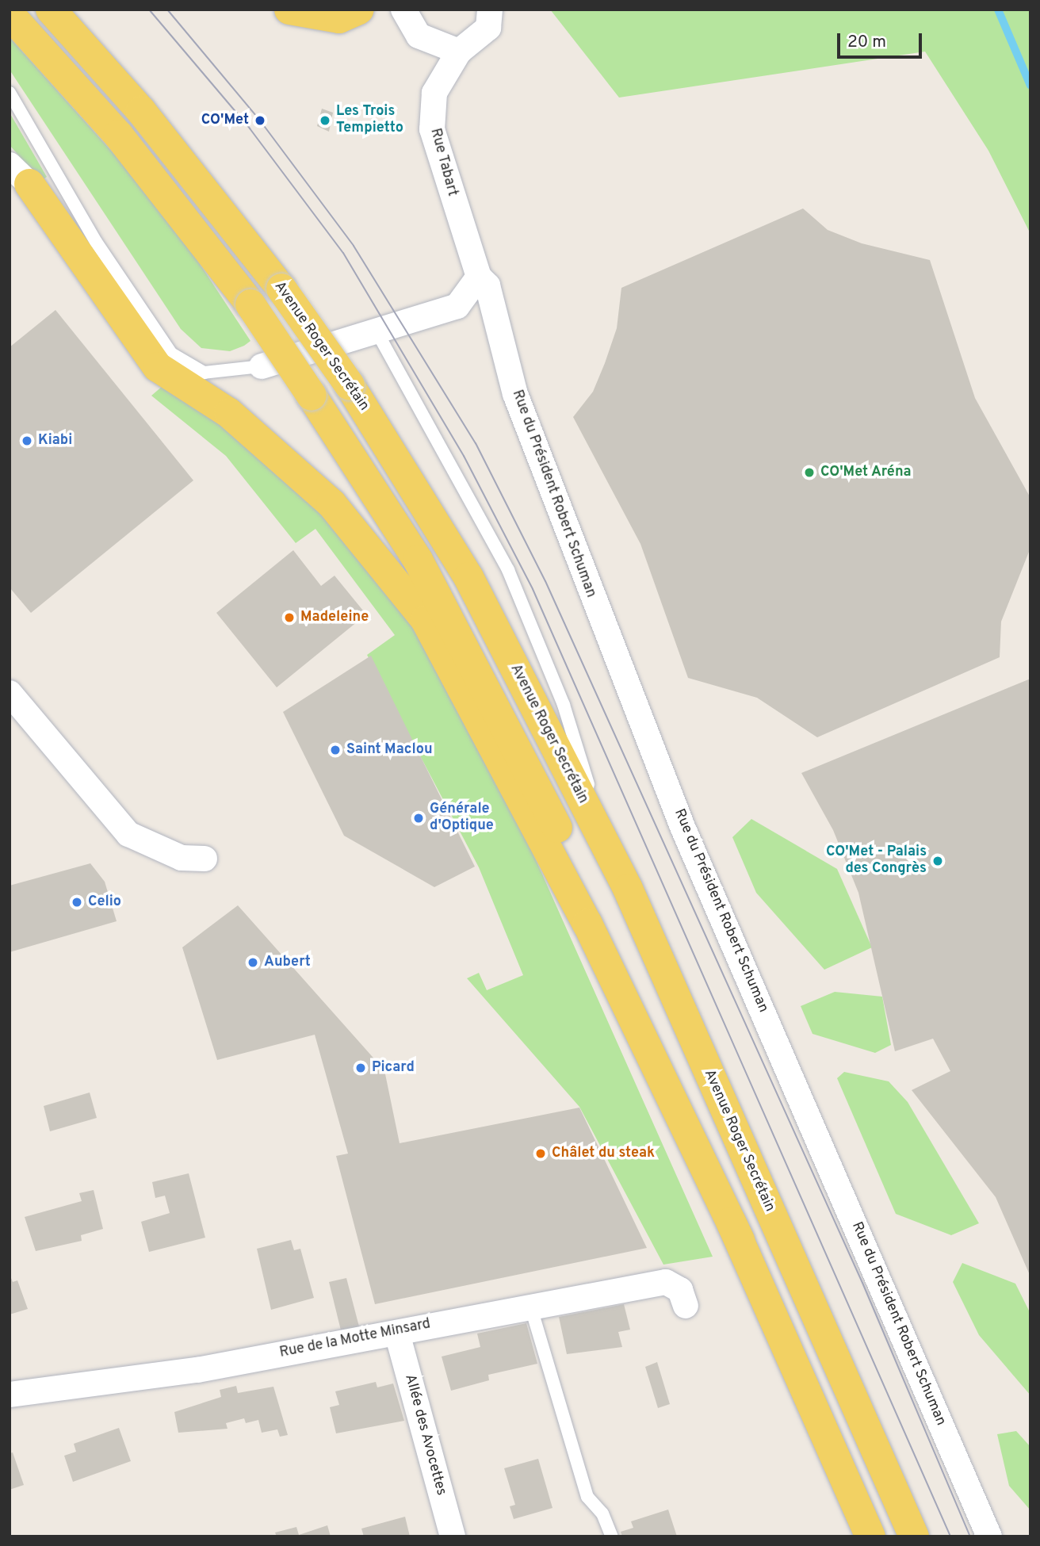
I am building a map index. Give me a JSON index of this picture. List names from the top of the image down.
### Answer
{
  "streets": {
    "main road": ["Avenue Roger Secrétain"],
    "street": [
      "Rue Tabart",
      "Rue du Président Robert Schuman",
      "Rue de la Motte Minsard",
      "Allée des Avocettes"
    ]
  },
  "crossings": [
    ["Rue Tabart", "Rue du Président Robert Schuman"],
    ["Rue de la Motte Minsard", "Allée des Avocettes"]
  ],
  "places": [
    "CO'Met",
    "Les Trois Tempietto",
    "Kiabi",
    "CO'Met Aréna",
    "Madeleine",
    "Saint Maclou",
    "Générale d'Optique",
    "CO'Met - Palais des Congrès",
    "Celio",
    "Aubert",
    "Picard",
    "Châlet du steak"
  ],
  "scale_bar": "20 m"
}
